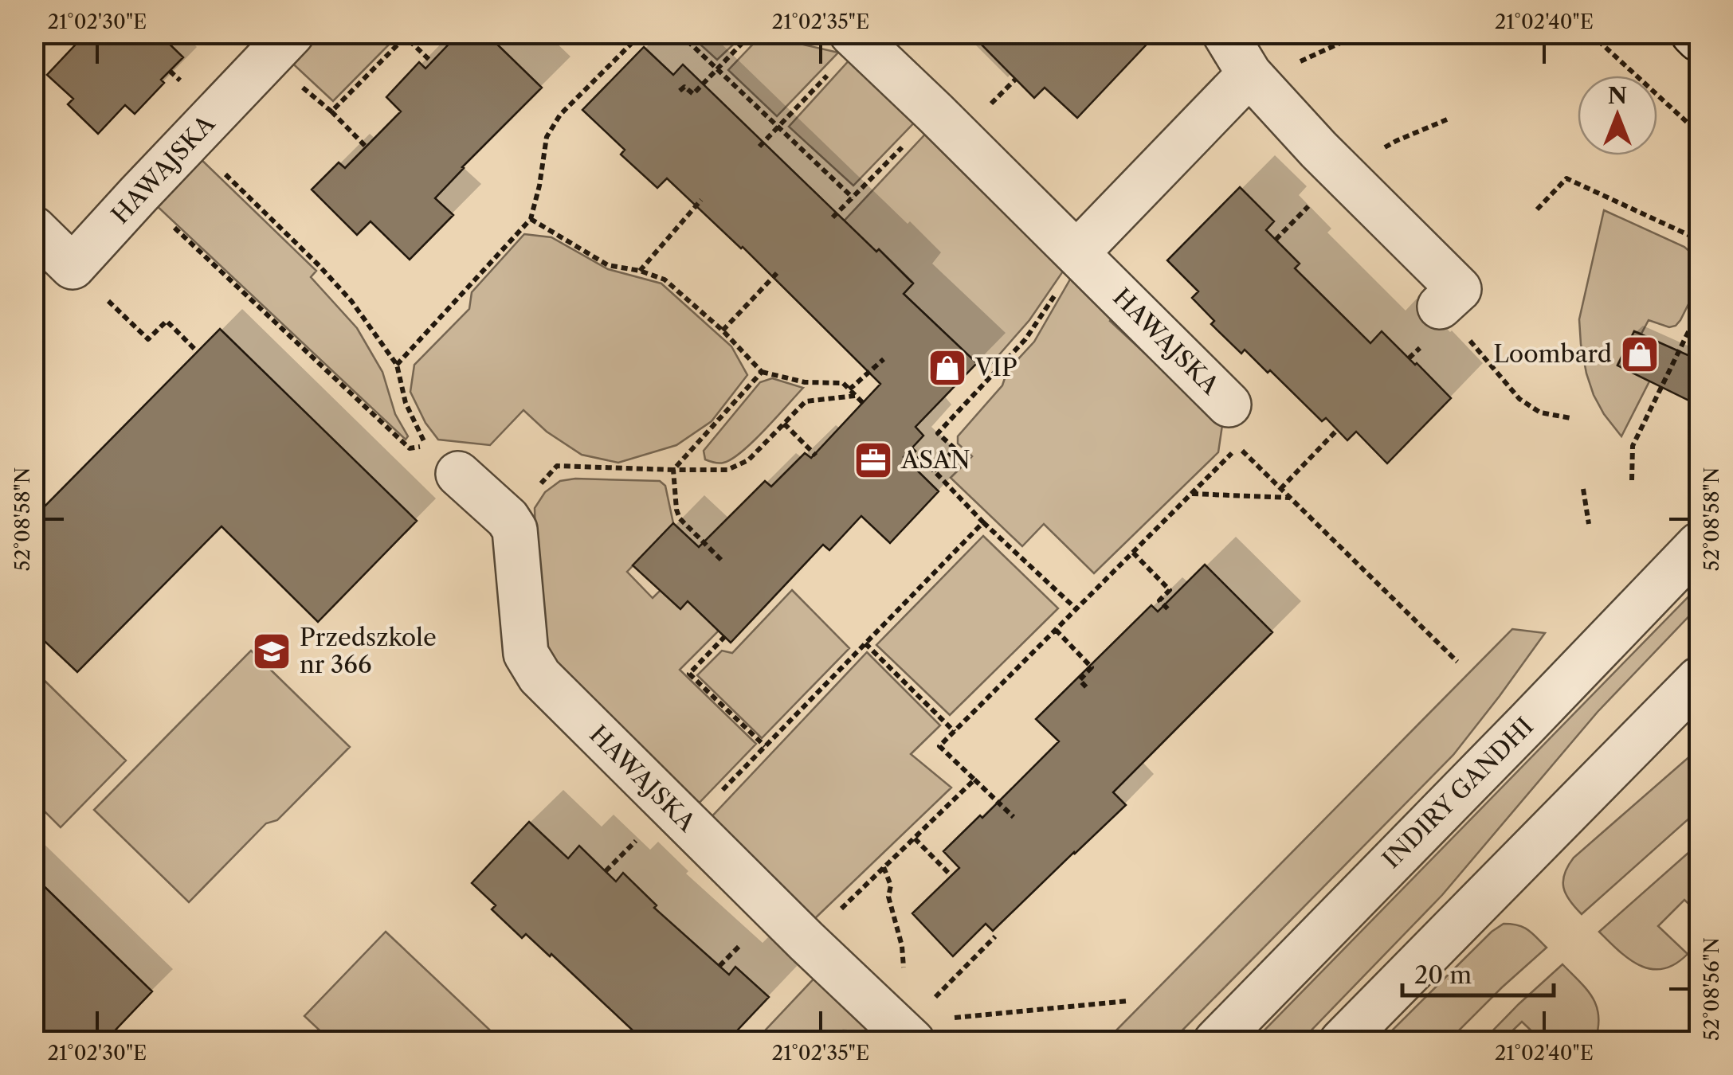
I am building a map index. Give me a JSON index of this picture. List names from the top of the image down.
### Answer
{
  "streets": {
    "street": ["HAWAJSKA", "INDIRY GANDHI"]
  },
  "places": {
    "shop": ["Loombard", "VIP"],
    "office": ["ASAN"],
    "school or university": ["Przedszkole nr 366"]
  },
  "scale_bar": "20 m",
  "north": "top",
  "coordinates": [
    "21°02'30\"E",
    "21°02'35\"E",
    "21°02'40\"E",
    "52°08'58\"N",
    "52°08'56\"N"
  ]
}
